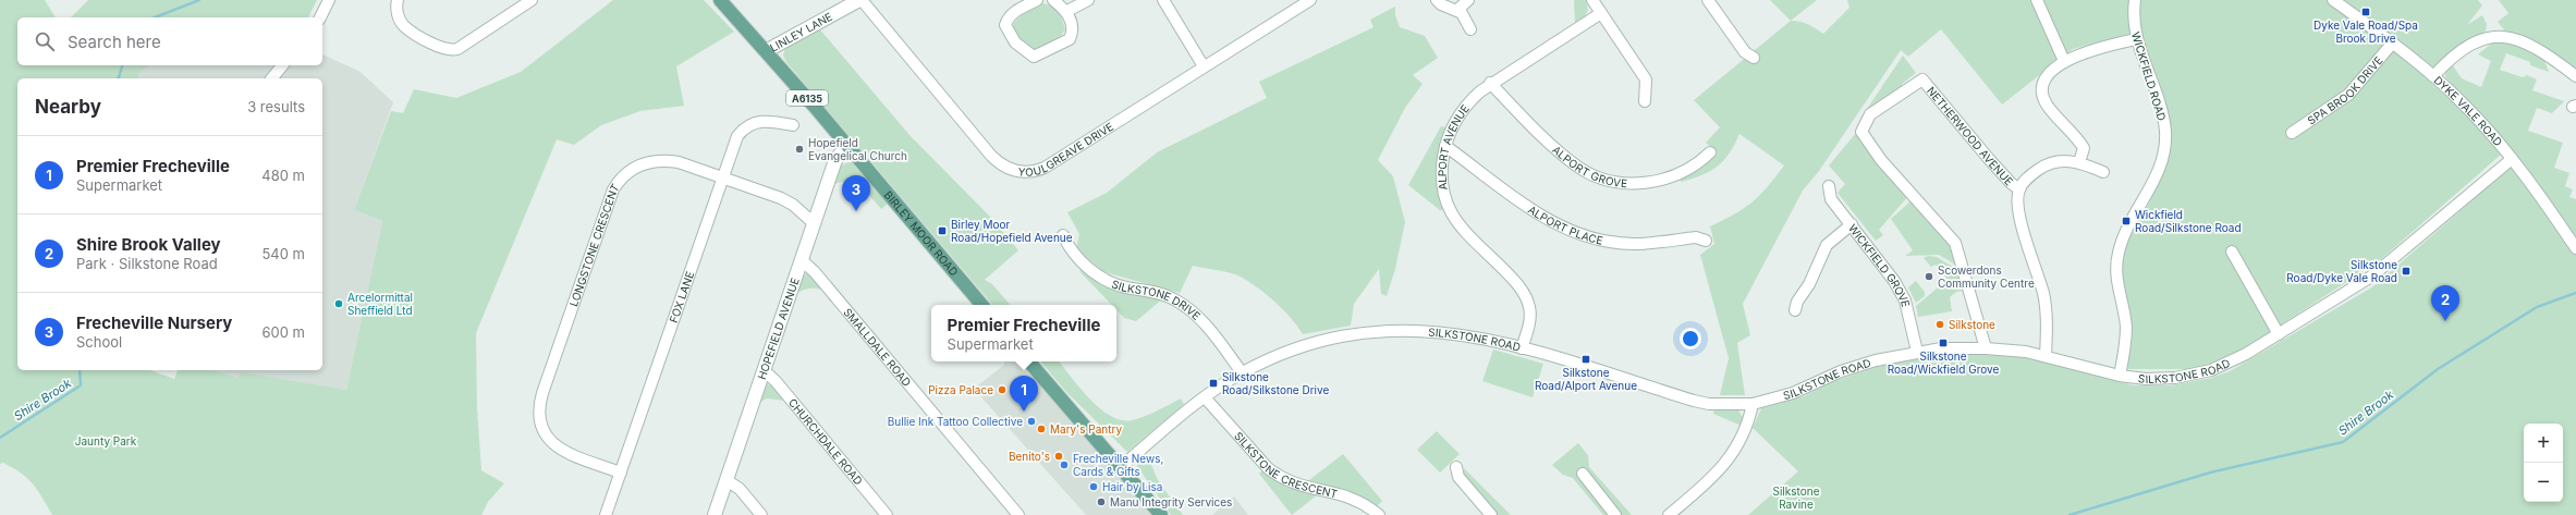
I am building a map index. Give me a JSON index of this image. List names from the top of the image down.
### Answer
{
  "streets": {
    "main road": ["A6135", "BIRLEY MOOR ROAD"],
    "street": [
      "LINLEY LANE",
      "WICKFIELD ROAD",
      "SPA BROOK DRIVE",
      "DYKE VALE ROAD",
      "NETHERWOOD AVENUE",
      "YOULGREAVE DRIVE",
      "ALPORT AVENUE",
      "ALPORT GROVE",
      "ALPORT PLACE",
      "LONGSTONE CRESCENT",
      "WICKFIELD GROVE",
      "FOX LANE",
      "SILKSTONE DRIVE",
      "HOPEFIELD AVENUE",
      "SILKSTONE ROAD",
      "SMALLDALE ROAD",
      "CHURCHDALE ROAD",
      "SILKSTONE CRESCENT"
    ]
  },
  "crossings": [
    ["LINLEY LANE", "YOULGREAVE DRIVE"],
    ["LINLEY LANE", "BIRLEY MOOR ROAD"],
    ["WICKFIELD ROAD", "SILKSTONE ROAD"],
    ["SPA BROOK DRIVE", "DYKE VALE ROAD"],
    ["DYKE VALE ROAD", "SILKSTONE ROAD"],
    ["NETHERWOOD AVENUE", "SILKSTONE ROAD"],
    ["ALPORT AVENUE", "ALPORT GROVE"],
    ["ALPORT AVENUE", "ALPORT PLACE"],
    ["ALPORT AVENUE", "SILKSTONE ROAD"],
    ["BIRLEY MOOR ROAD", "HOPEFIELD AVENUE"],
    ["LONGSTONE CRESCENT", "FOX LANE"],
    ["LONGSTONE CRESCENT", "HOPEFIELD AVENUE"],
    ["WICKFIELD GROVE", "SILKSTONE ROAD"],
    ["SILKSTONE DRIVE", "SILKSTONE ROAD"],
    ["HOPEFIELD AVENUE", "SMALLDALE ROAD"],
    ["HOPEFIELD AVENUE", "CHURCHDALE ROAD"],
    ["SILKSTONE ROAD", "SILKSTONE CRESCENT"]
  ],
  "water": ["Shire Brook"],
  "parks": ["Jaunty Park", "Silkstone Ravine"],
  "places": {
    "transit": [
      "Dyke Vale Road/Spa Brook Drive",
      "Wickfield Road/Silkstone Road",
      "Birley Moor Road/Hopefield Avenue",
      "Silkstone Road/Dyke Vale Road",
      "Silkstone Road/Wickfield Grove",
      "Silkstone Road/Alport Avenue",
      "Silkstone Road/Silkstone Drive"
    ],
    "other": [
      "Hopefield Evangelical Church",
      "Scowerdons Community Centre",
      "Arcelormittal Sheffield Ltd",
      "Silkstone",
      "Pizza Palace",
      "Bullie Ink Tattoo Collective",
      "Mary's Pantry",
      "Benito's",
      "Frecheville News, Cards & Gifts",
      "Hair by Lisa",
      "Manu Integrity Services"
    ]
  },
  "page": {
    "search": "Search here",
    "heading": ["Nearby", "3 results"],
    "list": [
      {
        "mark": "1",
        "name": "Premier Frecheville",
        "note": "Supermarket",
        "value": "480 m"
      },
      {
        "mark": "2",
        "name": "Shire Brook Valley",
        "note": "Park · Silkstone Road",
        "value": "540 m"
      },
      {
        "mark": "3",
        "name": "Frecheville Nursery",
        "note": "School",
        "value": "600 m"
      }
    ],
    "pins": ["3", "2", "1"],
    "popup": ["Premier Frecheville", "Supermarket"],
    "map_buttons": ["+", "−"]
  }
}
